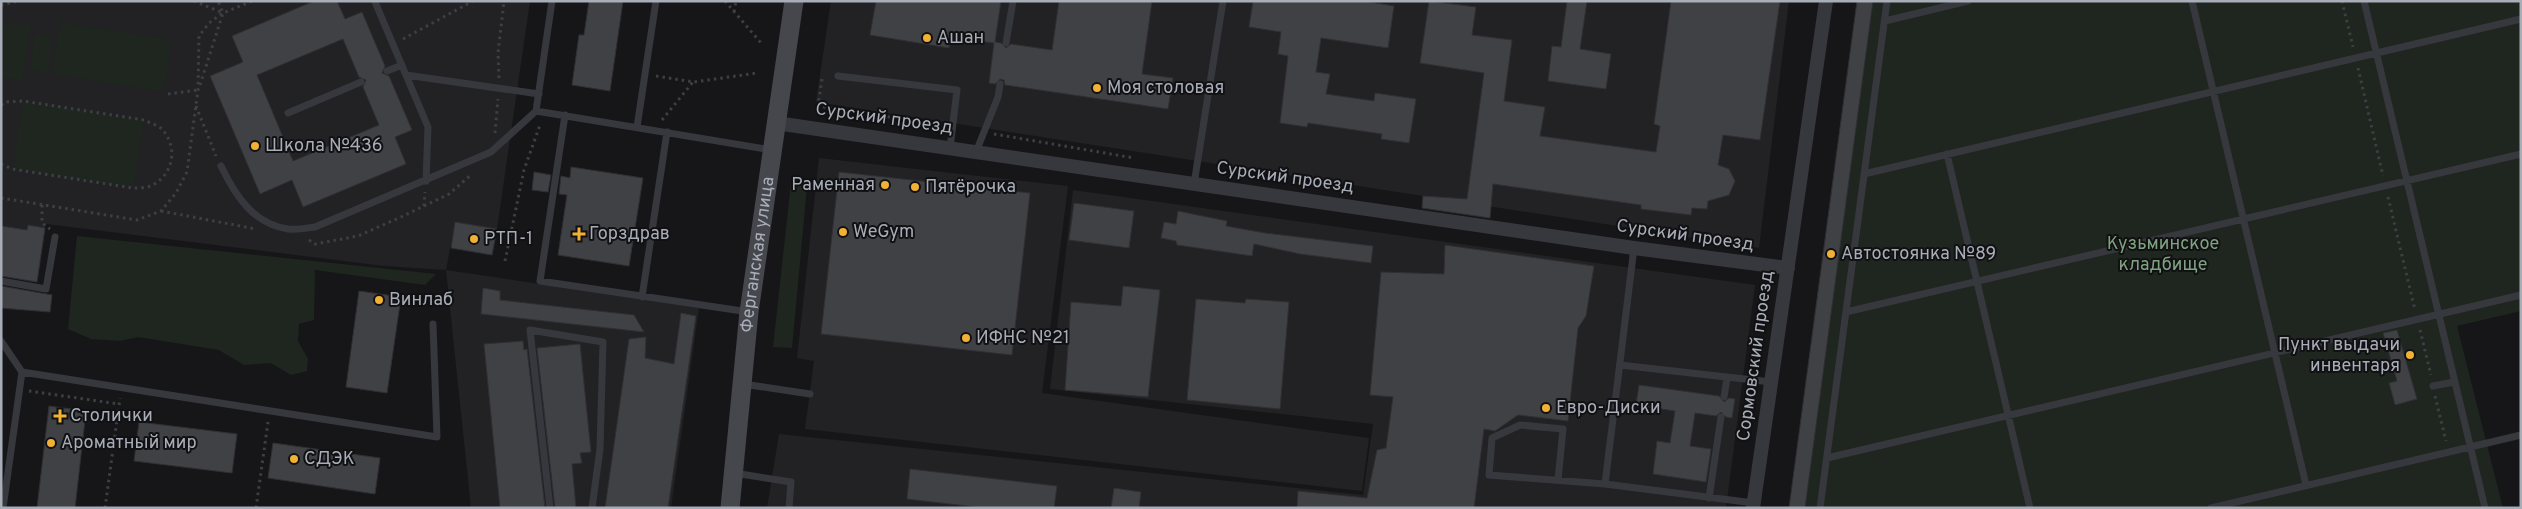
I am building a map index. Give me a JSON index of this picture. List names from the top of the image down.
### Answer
{
  "streets": {
    "street": ["Сурский проезд", "Ферганская улица", "Сормовский проезд"]
  },
  "crossings": [
    ["Сурский проезд", "Ферганская улица"],
    ["Сурский проезд", "Сормовский проезд"]
  ],
  "parks": ["Кузьминское кладбище"],
  "places": {
    "other": [
      "Ашан",
      "Моя столовая",
      "Школа №436",
      "Раменная",
      "Пятёрочка",
      "WeGym",
      "РТП-1",
      "Автостоянка №89",
      "Винлаб",
      "ИФНС №21",
      "Пункт выдачи инвентаря",
      "Евро-Диски",
      "Ароматный мир",
      "СДЭК"
    ],
    "health": ["Горздрав", "Столички"]
  }
}
